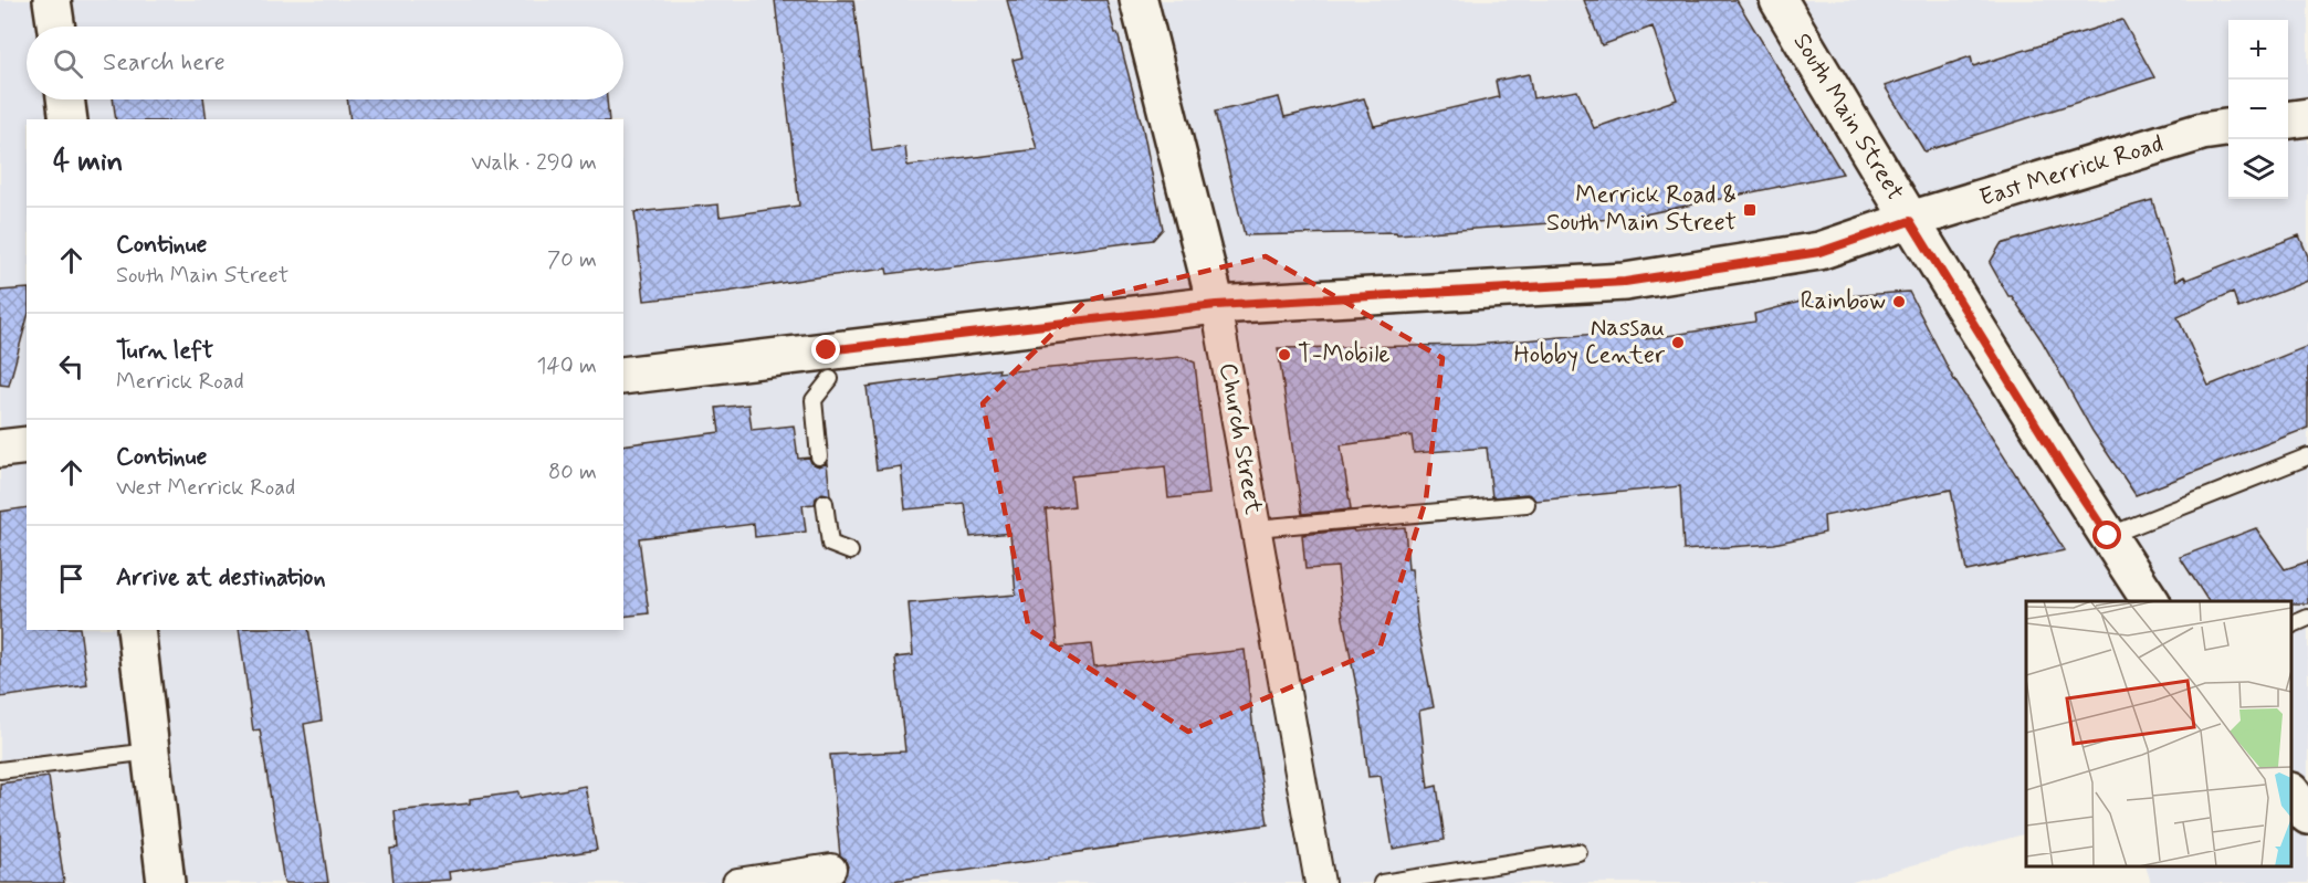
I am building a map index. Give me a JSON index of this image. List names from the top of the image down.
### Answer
{
  "streets": {
    "main road": ["South Main Street", "East Merrick Road", "Church Street"]
  },
  "crossings": [
    ["South Main Street", "East Merrick Road"],
    ["East Merrick Road", "Church Street"]
  ],
  "places": {
    "transit": ["Merrick Road & South Main Street"],
    "other": ["Rainbow", "Nassau Hobby Center", "T-Mobile"]
  },
  "page": {
    "map_buttons": ["+", "−"],
    "search": "Search here",
    "heading": ["4 min", "Walk · 290 m"],
    "list": [
      ["Continue", "South Main Street", "70 m"],
      ["Turn left", "Merrick Road", "140 m"],
      ["Continue", "West Merrick Road", "80 m"],
      "Arrive at destination"
    ]
  }
}
